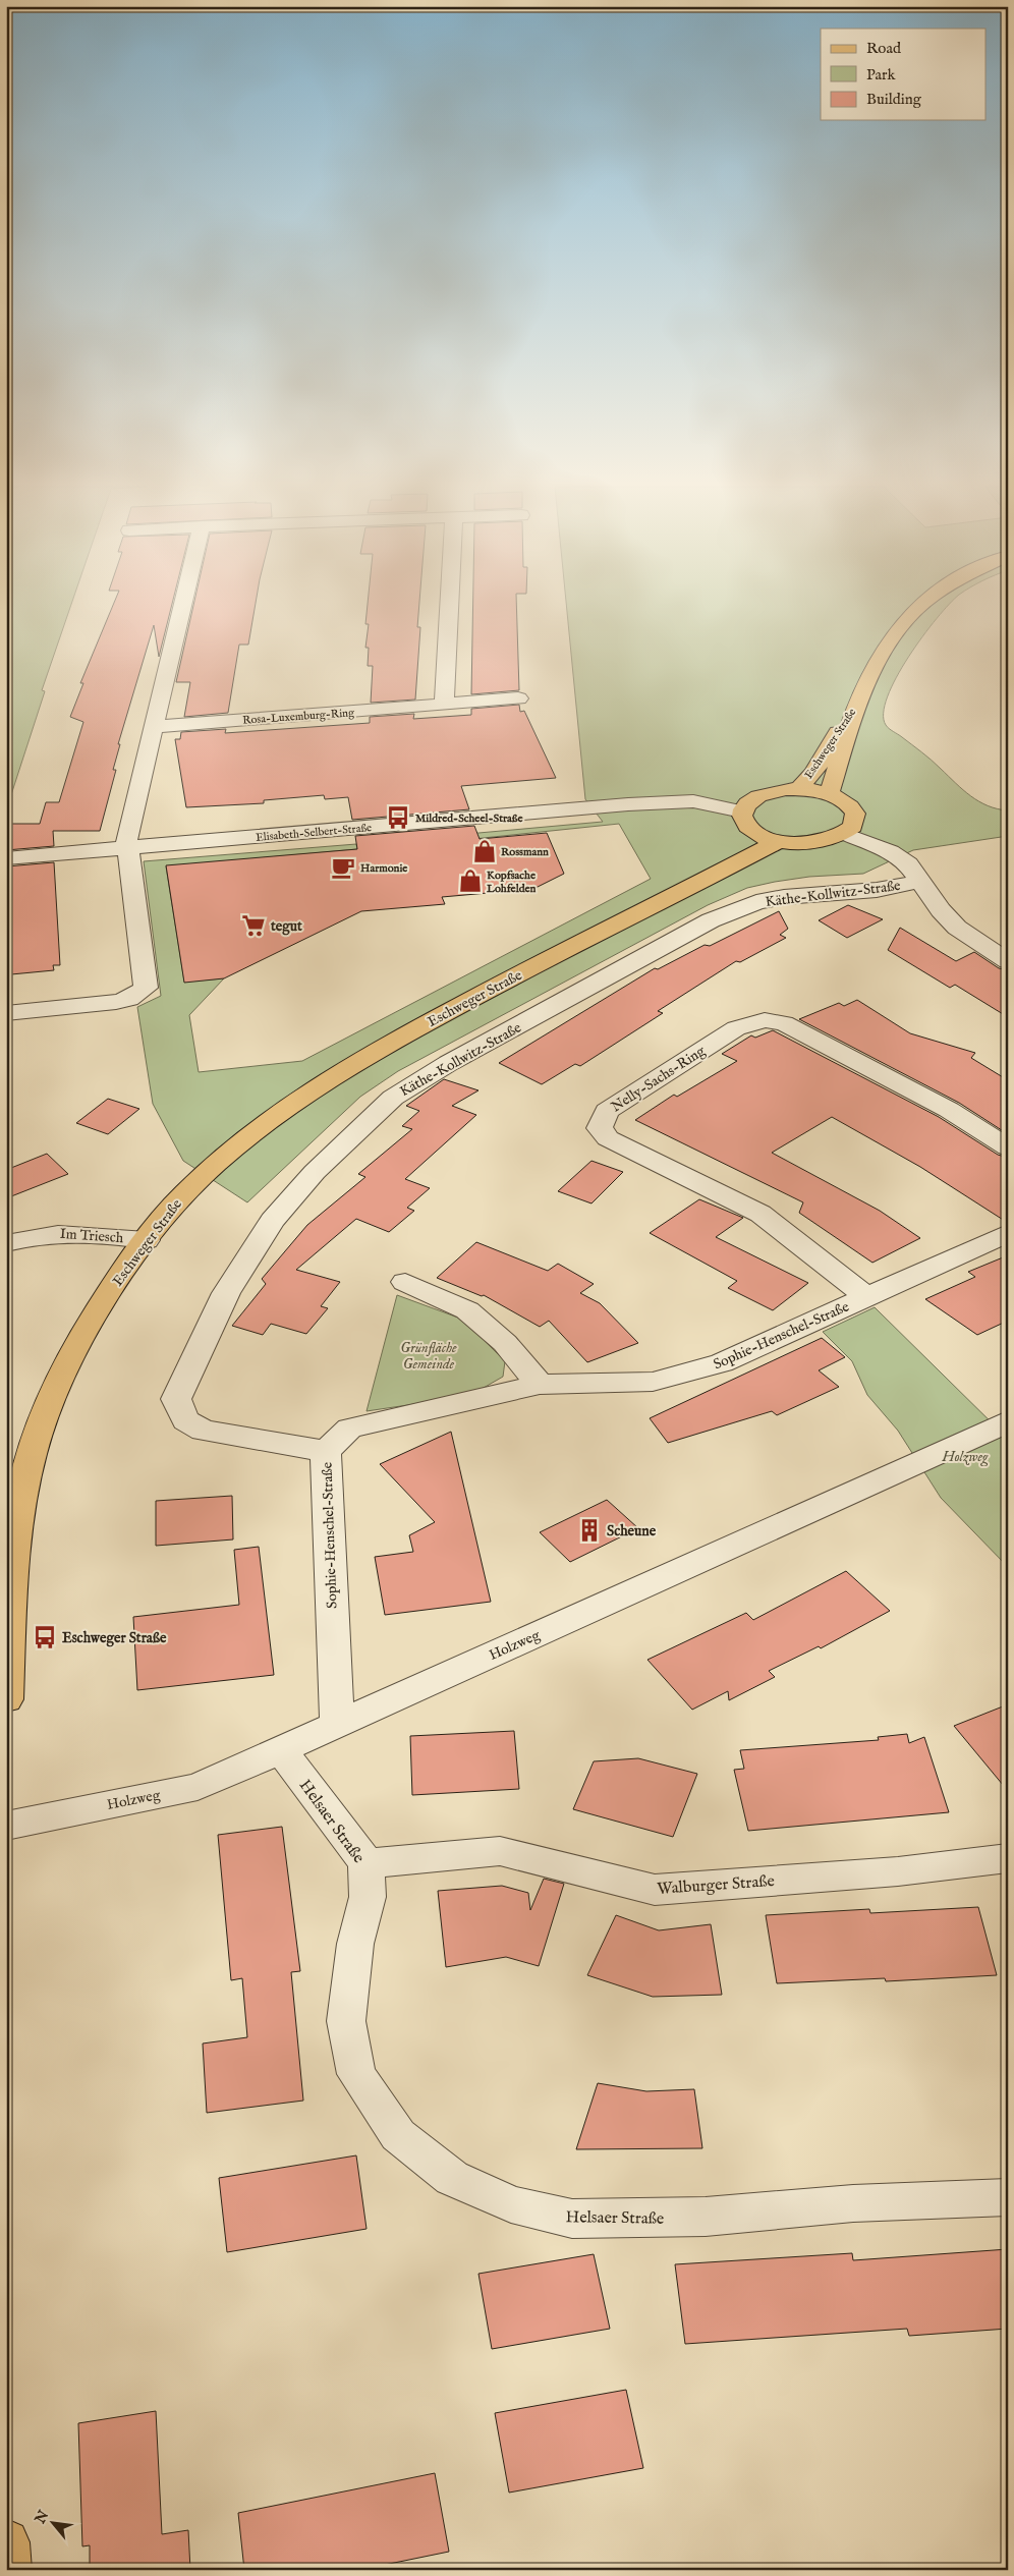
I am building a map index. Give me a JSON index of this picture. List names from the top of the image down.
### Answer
{
  "streets": {
    "main road": ["Eschweger Straße"],
    "street": [
      "Rosa-Luxemburg-Ring",
      "Elisabeth-Selbert-Straße",
      "Käthe-Kollwitz-Straße",
      "Nelly-Sachs-Ring",
      "Im Triesch",
      "Sophie-Henschel-Straße",
      "Holzweg",
      "Helsaer Straße",
      "Walburger Straße"
    ]
  },
  "crossings": [
    ["Eschweger Straße", "Elisabeth-Selbert-Straße"],
    ["Eschweger Straße", "Im Triesch"],
    ["Käthe-Kollwitz-Straße", "Sophie-Henschel-Straße"],
    ["Nelly-Sachs-Ring", "Sophie-Henschel-Straße"],
    ["Sophie-Henschel-Straße", "Holzweg"],
    ["Holzweg", "Helsaer Straße"],
    ["Helsaer Straße", "Walburger Straße"]
  ],
  "parks": ["Grünfläche Gemeinde", "Holzweg"],
  "places": {
    "bus stop": ["Mildred-Scheel-Straße", "Eschweger Straße"],
    "shop": ["Rossmann", "Kopfsache Lohfelden"],
    "cafe": ["Harmonie"],
    "supermarket": ["tegut"],
    "building": ["Scheune"]
  },
  "legend": ["Road", "Park", "Building"],
  "north": "top left"
}
